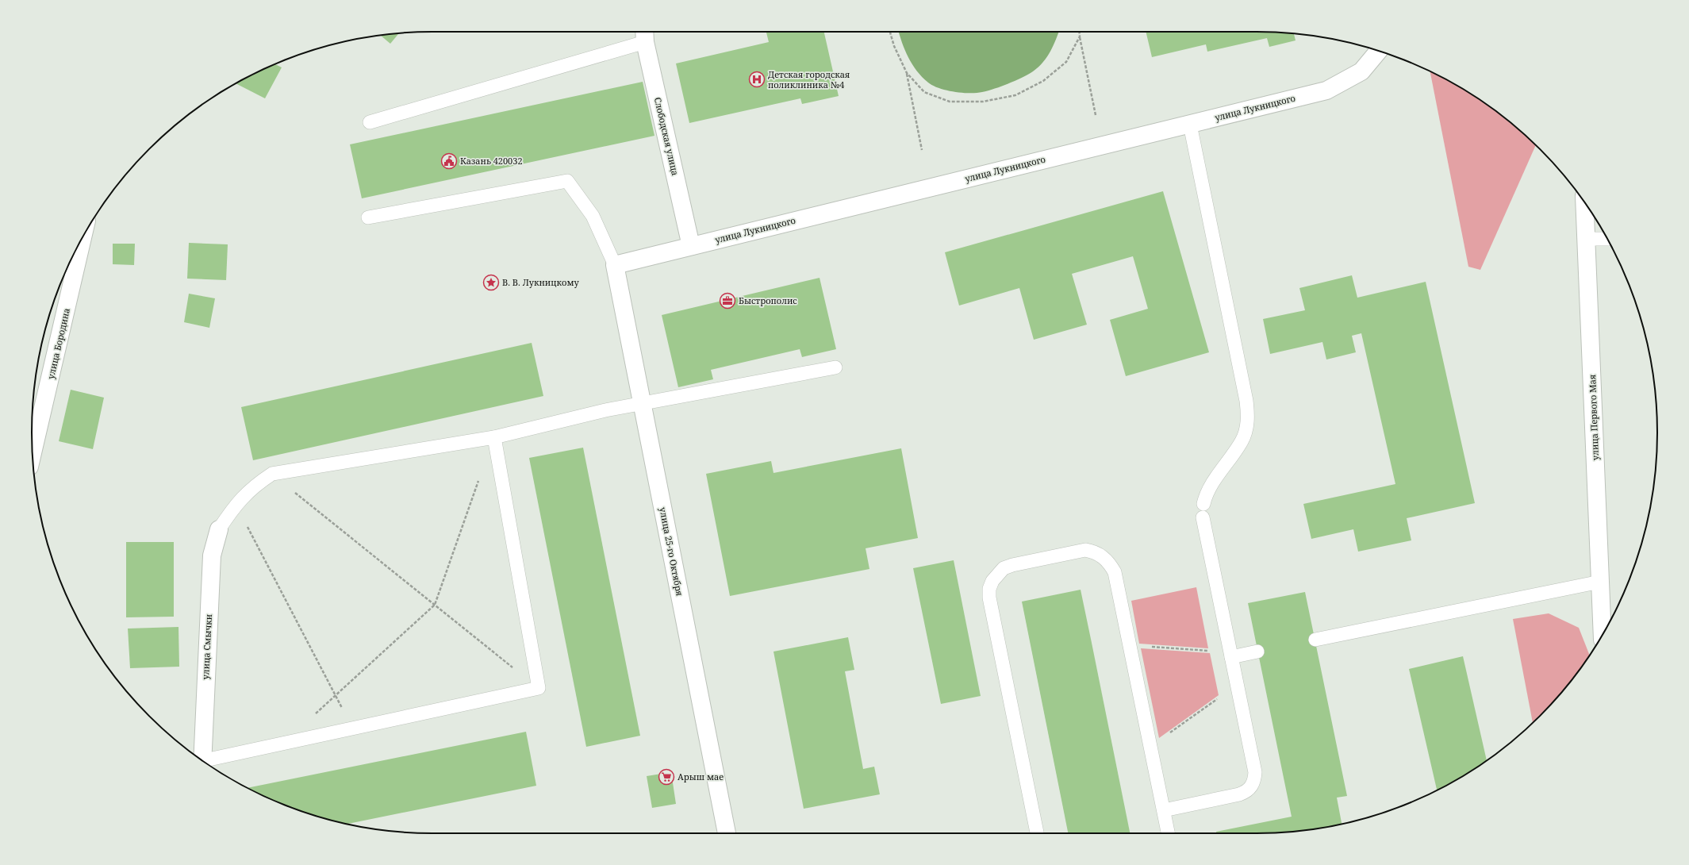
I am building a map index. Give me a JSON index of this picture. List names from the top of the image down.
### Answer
{
  "streets": {
    "street": [
      "улица Лукницкого",
      "Слободская улица",
      "улица Бородина",
      "улица Первого Мая",
      "улица 25-го Октября",
      "улица Смычки"
    ]
  },
  "crossings": [
    ["улица Лукницкого", "Слободская улица"],
    ["улица Лукницкого", "улица 25-го Октября"]
  ],
  "places": {
    "hospital": ["Детская городская поликлиника №4"],
    "public building": ["Казань 420032"],
    "place": ["В. В. Лукницкому"],
    "office": ["Быстрополис"],
    "supermarket": ["Арыш мае"]
  }
}
